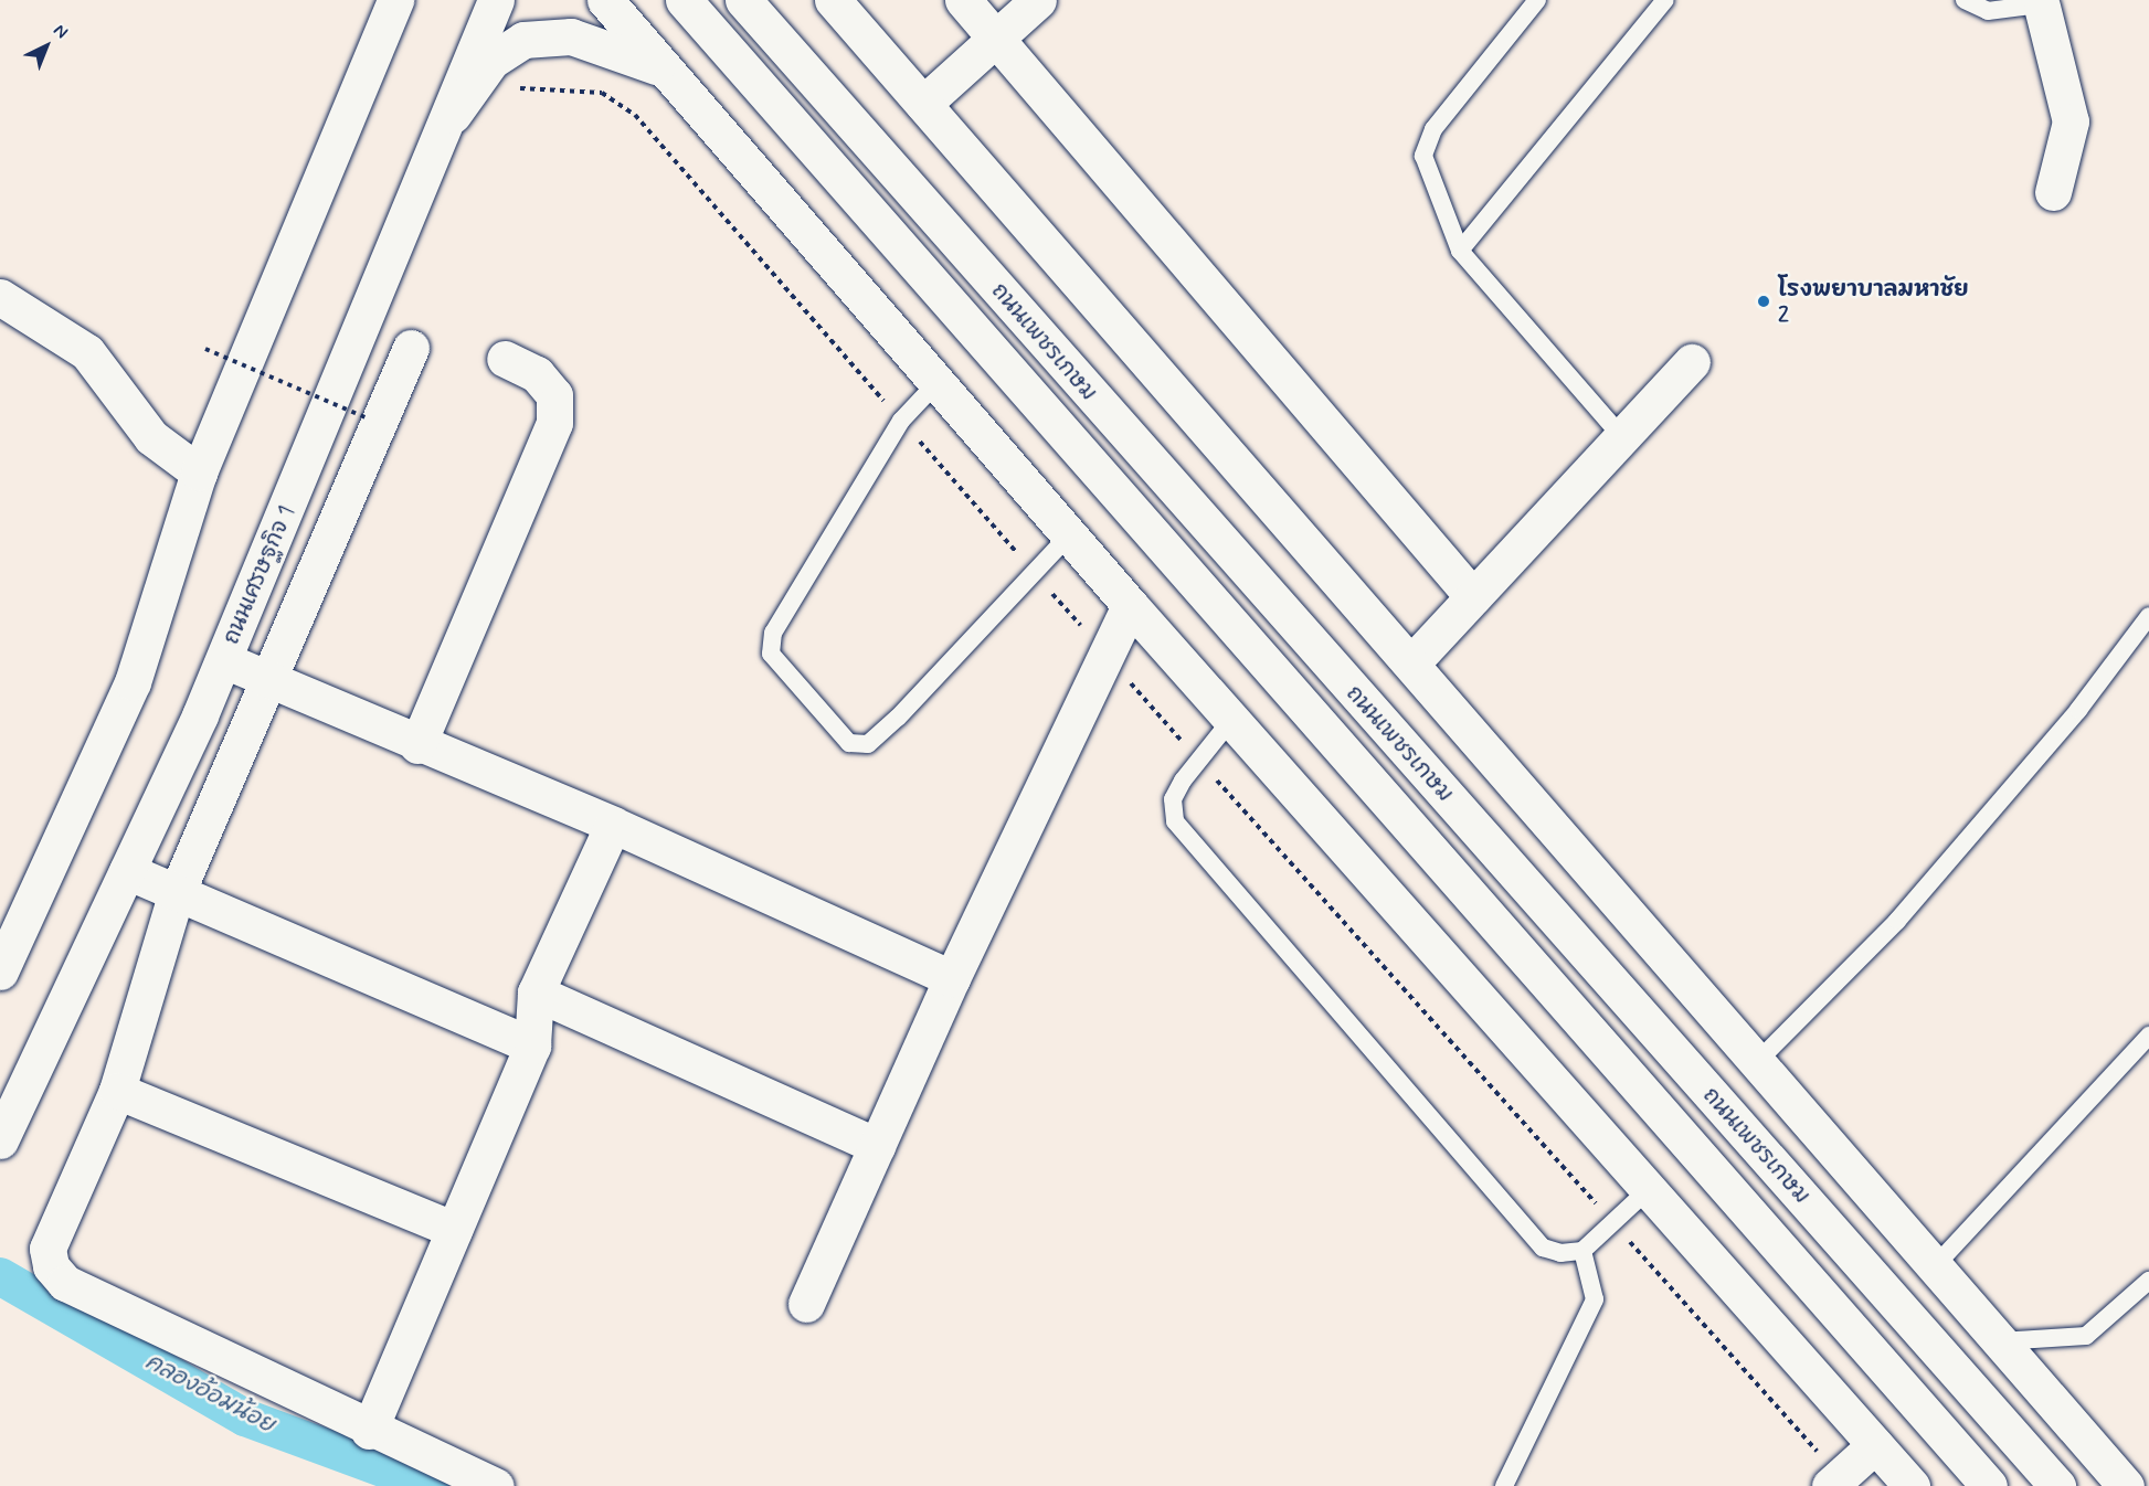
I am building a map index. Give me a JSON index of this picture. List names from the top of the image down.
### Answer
{
  "streets": {
    "main road": ["ถนนเพชรเกษม", "ถนนเศรษฐกิจ 1"]
  },
  "water": ["คลองอ้อมน้อย"],
  "places": ["โรงพยาบาลมหาชัย 2"],
  "north": "top right"
}
